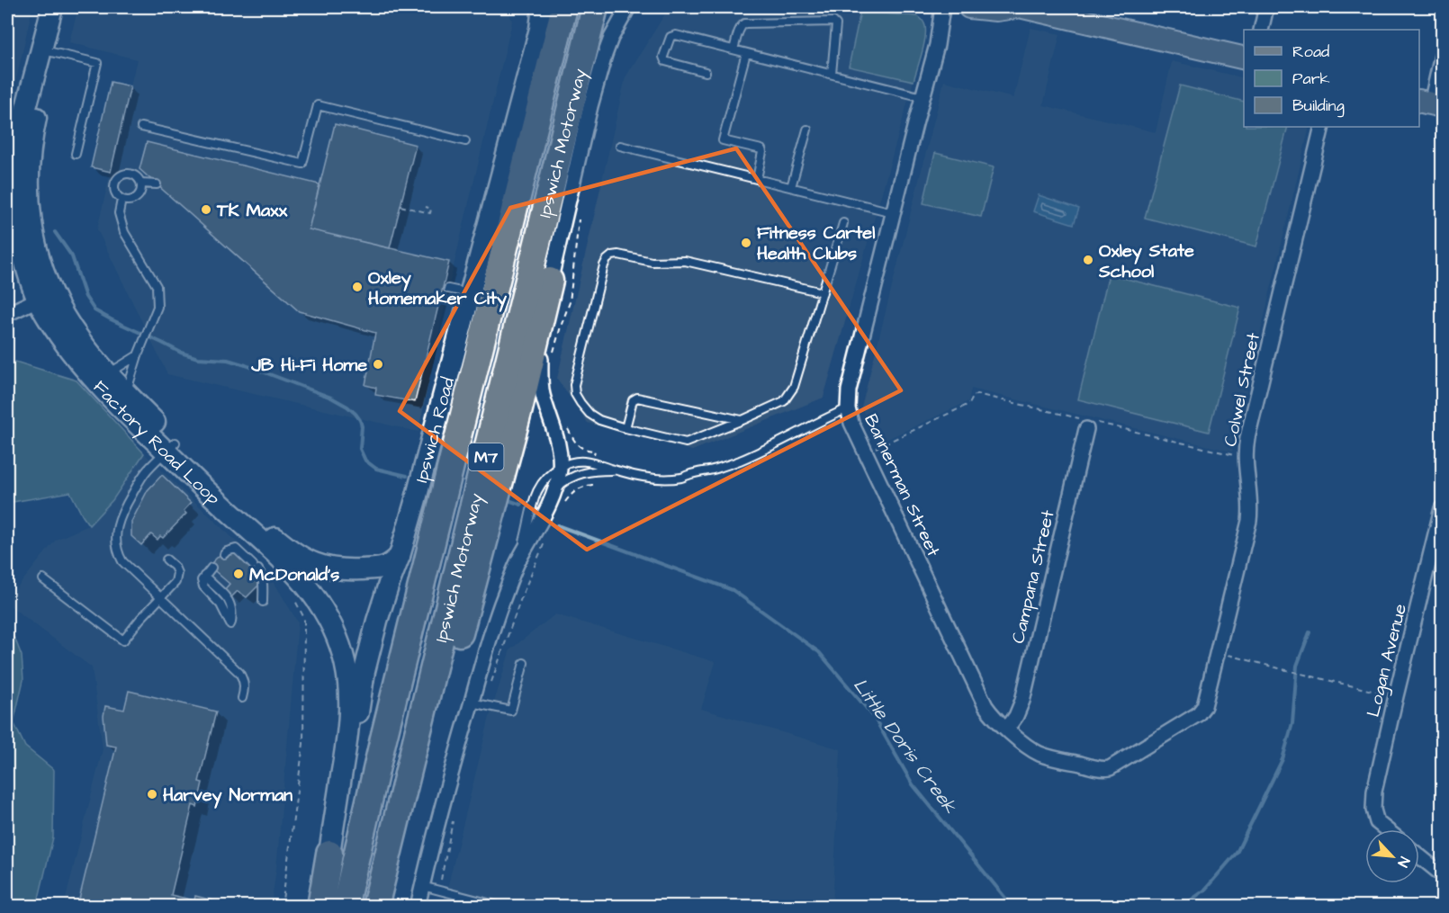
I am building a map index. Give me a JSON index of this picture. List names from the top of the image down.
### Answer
{
  "streets": {
    "highway": ["Ipswich Motorway", "M7"],
    "main road": ["Ipswich Road", "Factory Road Loop"],
    "street": [
      "Colwel Street",
      "Bannerman Street",
      "Campana Street",
      "Logan Avenue"
    ]
  },
  "crossings": [
    ["Colwel Street", "Bannerman Street"],
    ["Ipswich Road", "Factory Road Loop"],
    ["Bannerman Street", "Campana Street"]
  ],
  "water": ["Little Doris Creek"],
  "places": [
    "TK Maxx",
    "Fitness Cartel Health Clubs",
    "Oxley State School",
    "Oxley Homemaker City",
    "JB Hi-Fi Home",
    "McDonald's",
    "Harvey Norman"
  ],
  "legend": ["Road", "Park", "Building"],
  "north": "bottom right"
}
